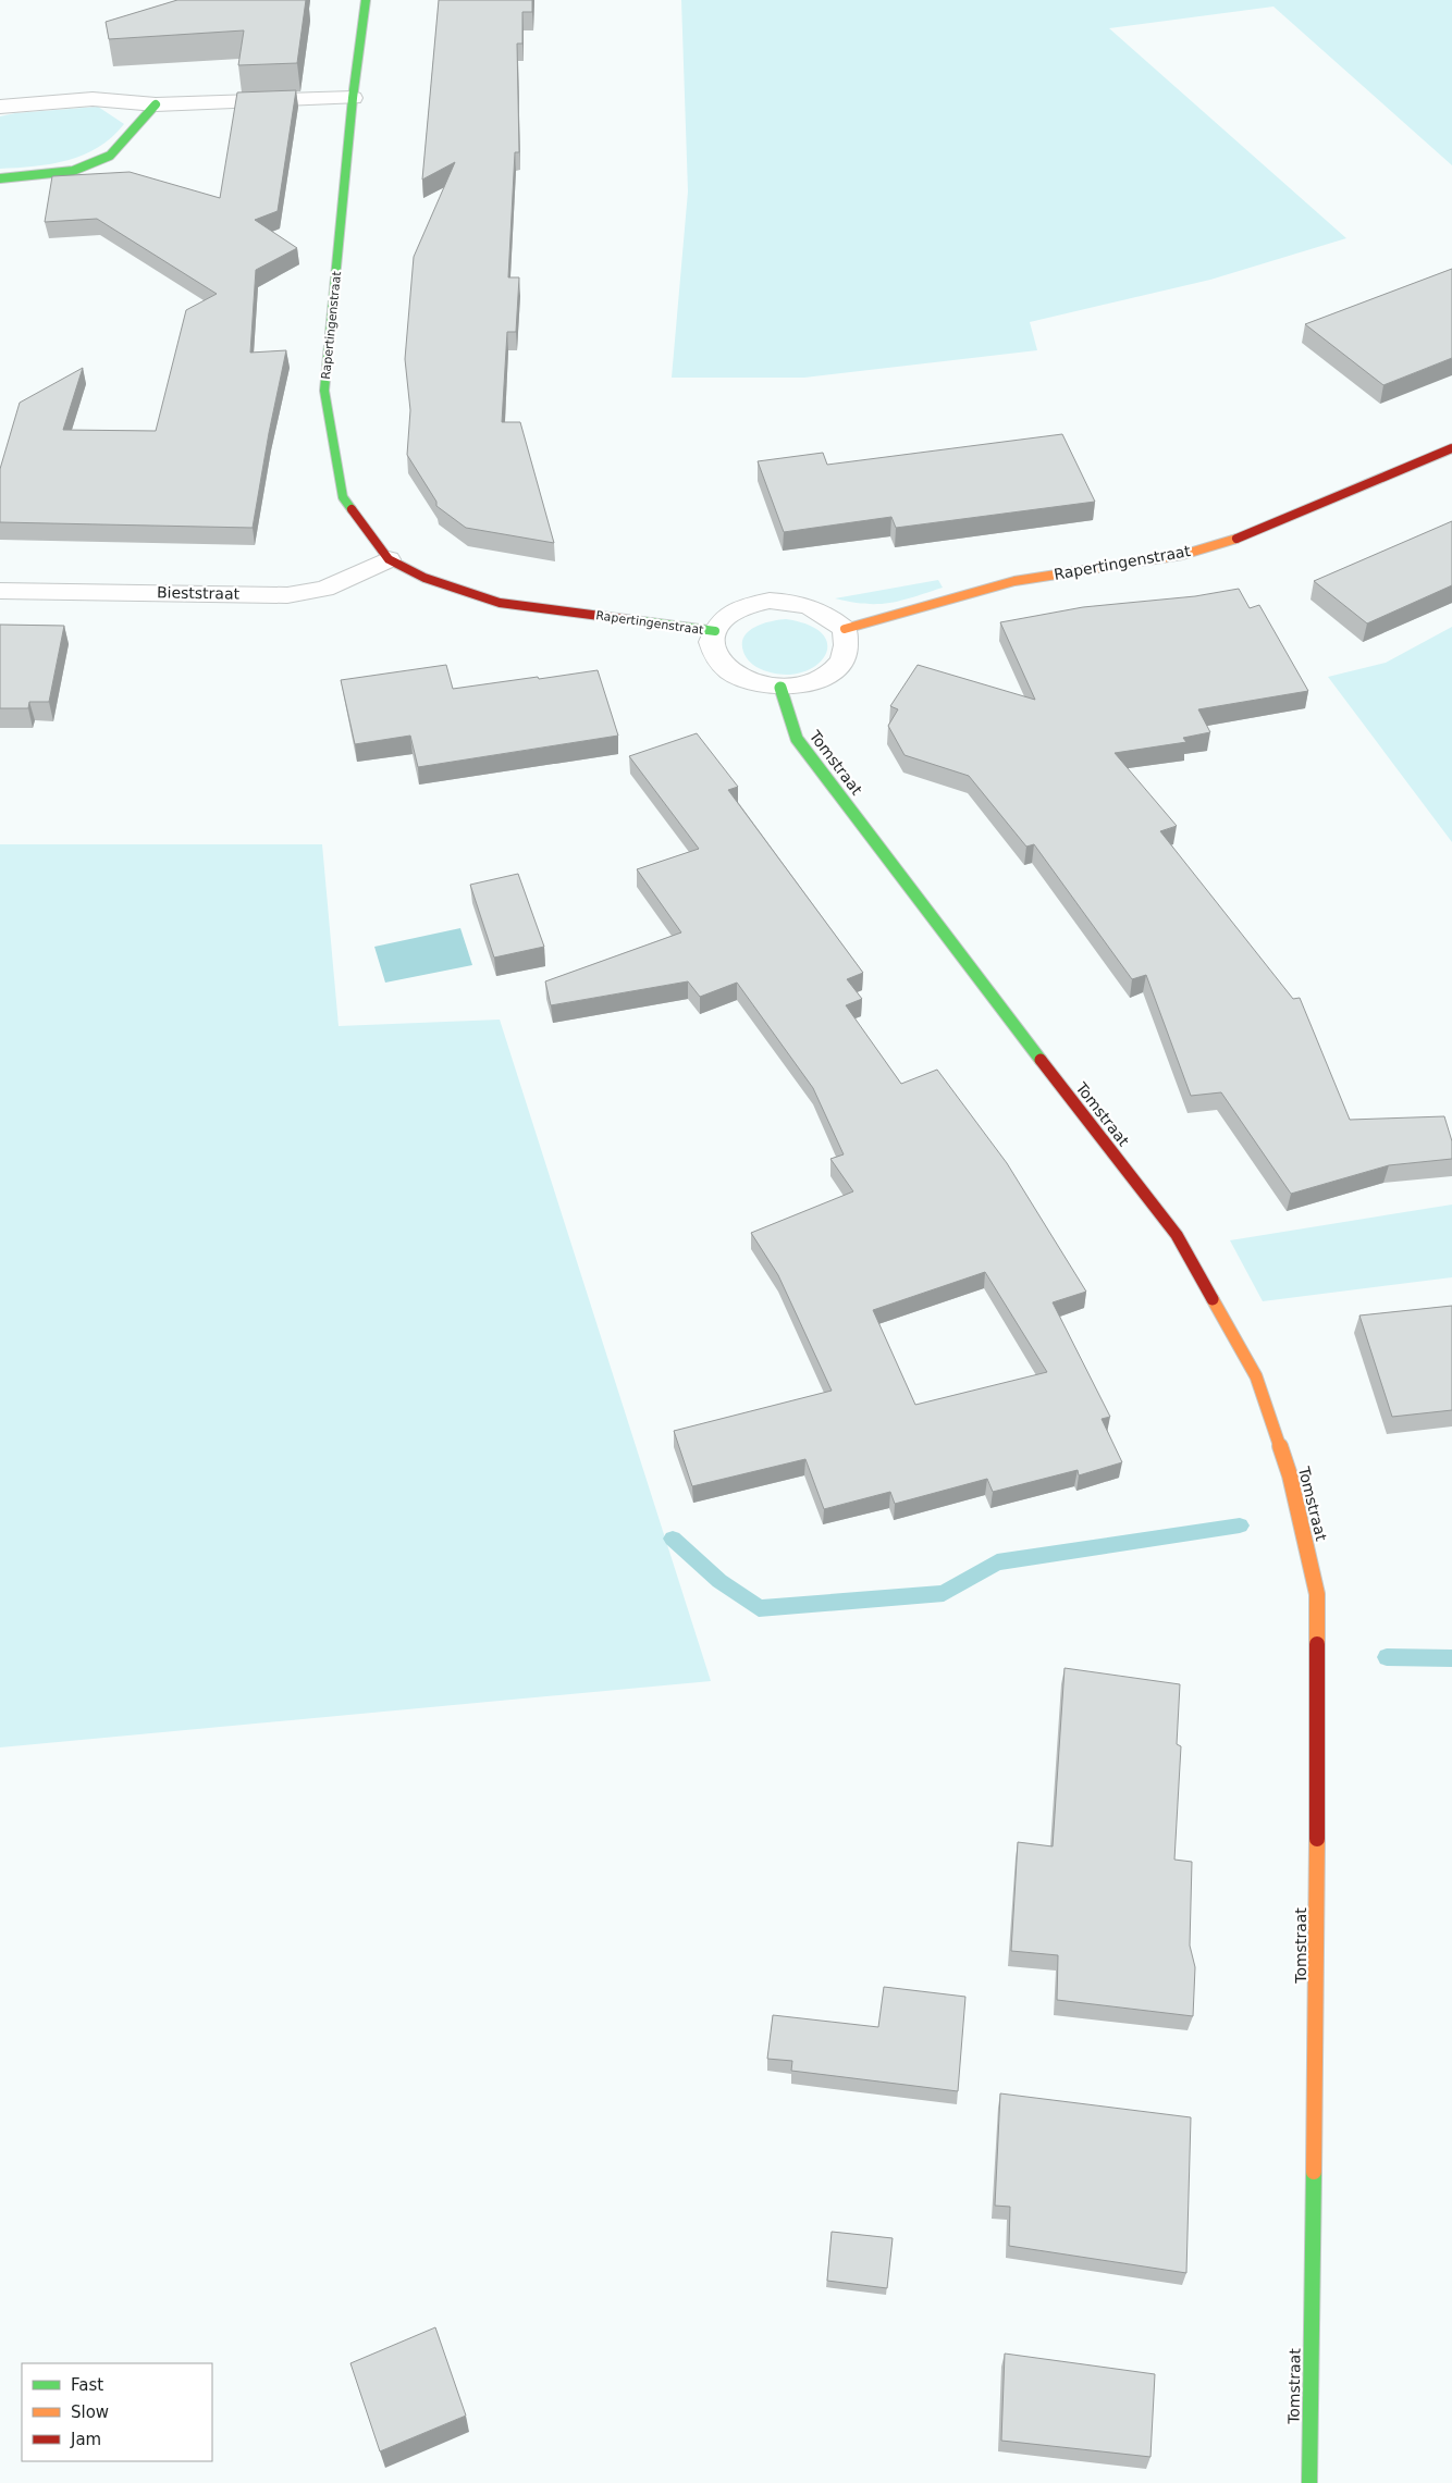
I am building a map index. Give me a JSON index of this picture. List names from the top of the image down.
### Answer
{
  "streets": {
    "street": ["Rapertingenstraat", "Bieststraat", "Tomstraat"]
  },
  "crossings": [
    ["Rapertingenstraat", "Bieststraat"],
    ["Rapertingenstraat", "Tomstraat"]
  ],
  "legend": ["Fast", "Slow", "Jam"]
}
